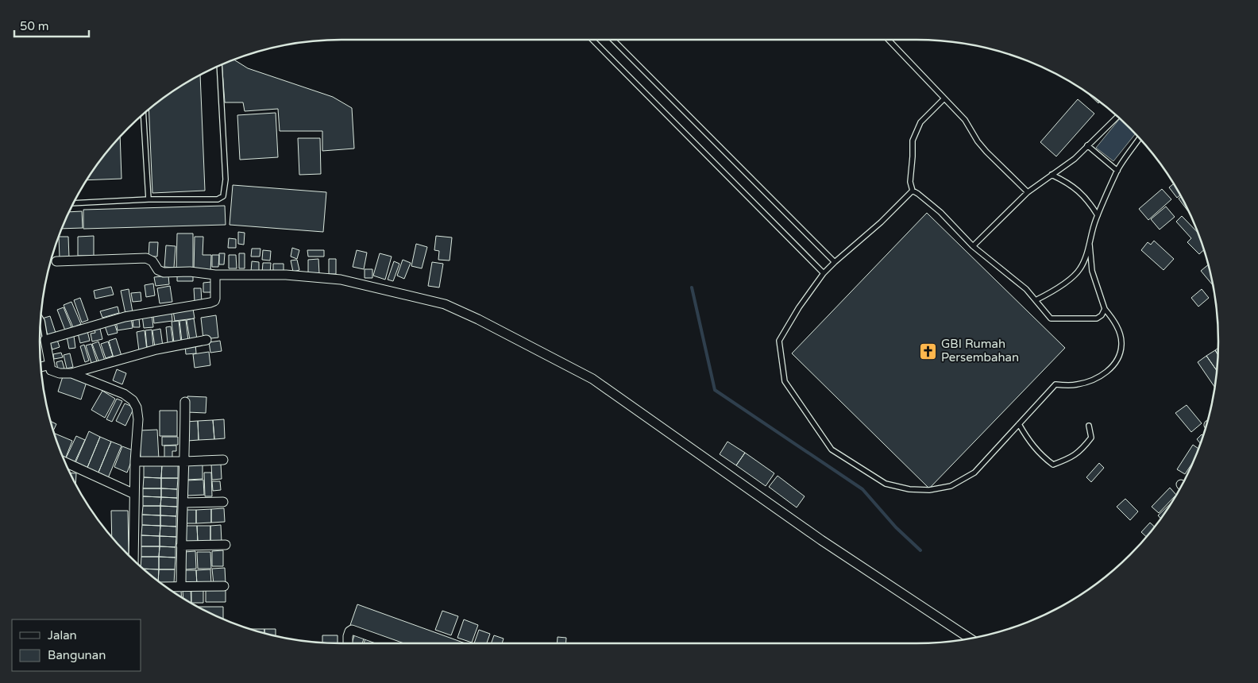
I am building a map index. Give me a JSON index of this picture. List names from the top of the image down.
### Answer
{
  "places": {
    "church": ["GBI Rumah Persembahan"]
  },
  "legend": ["Jalan", "Bangunan"],
  "scale_bar": "50 m"
}
